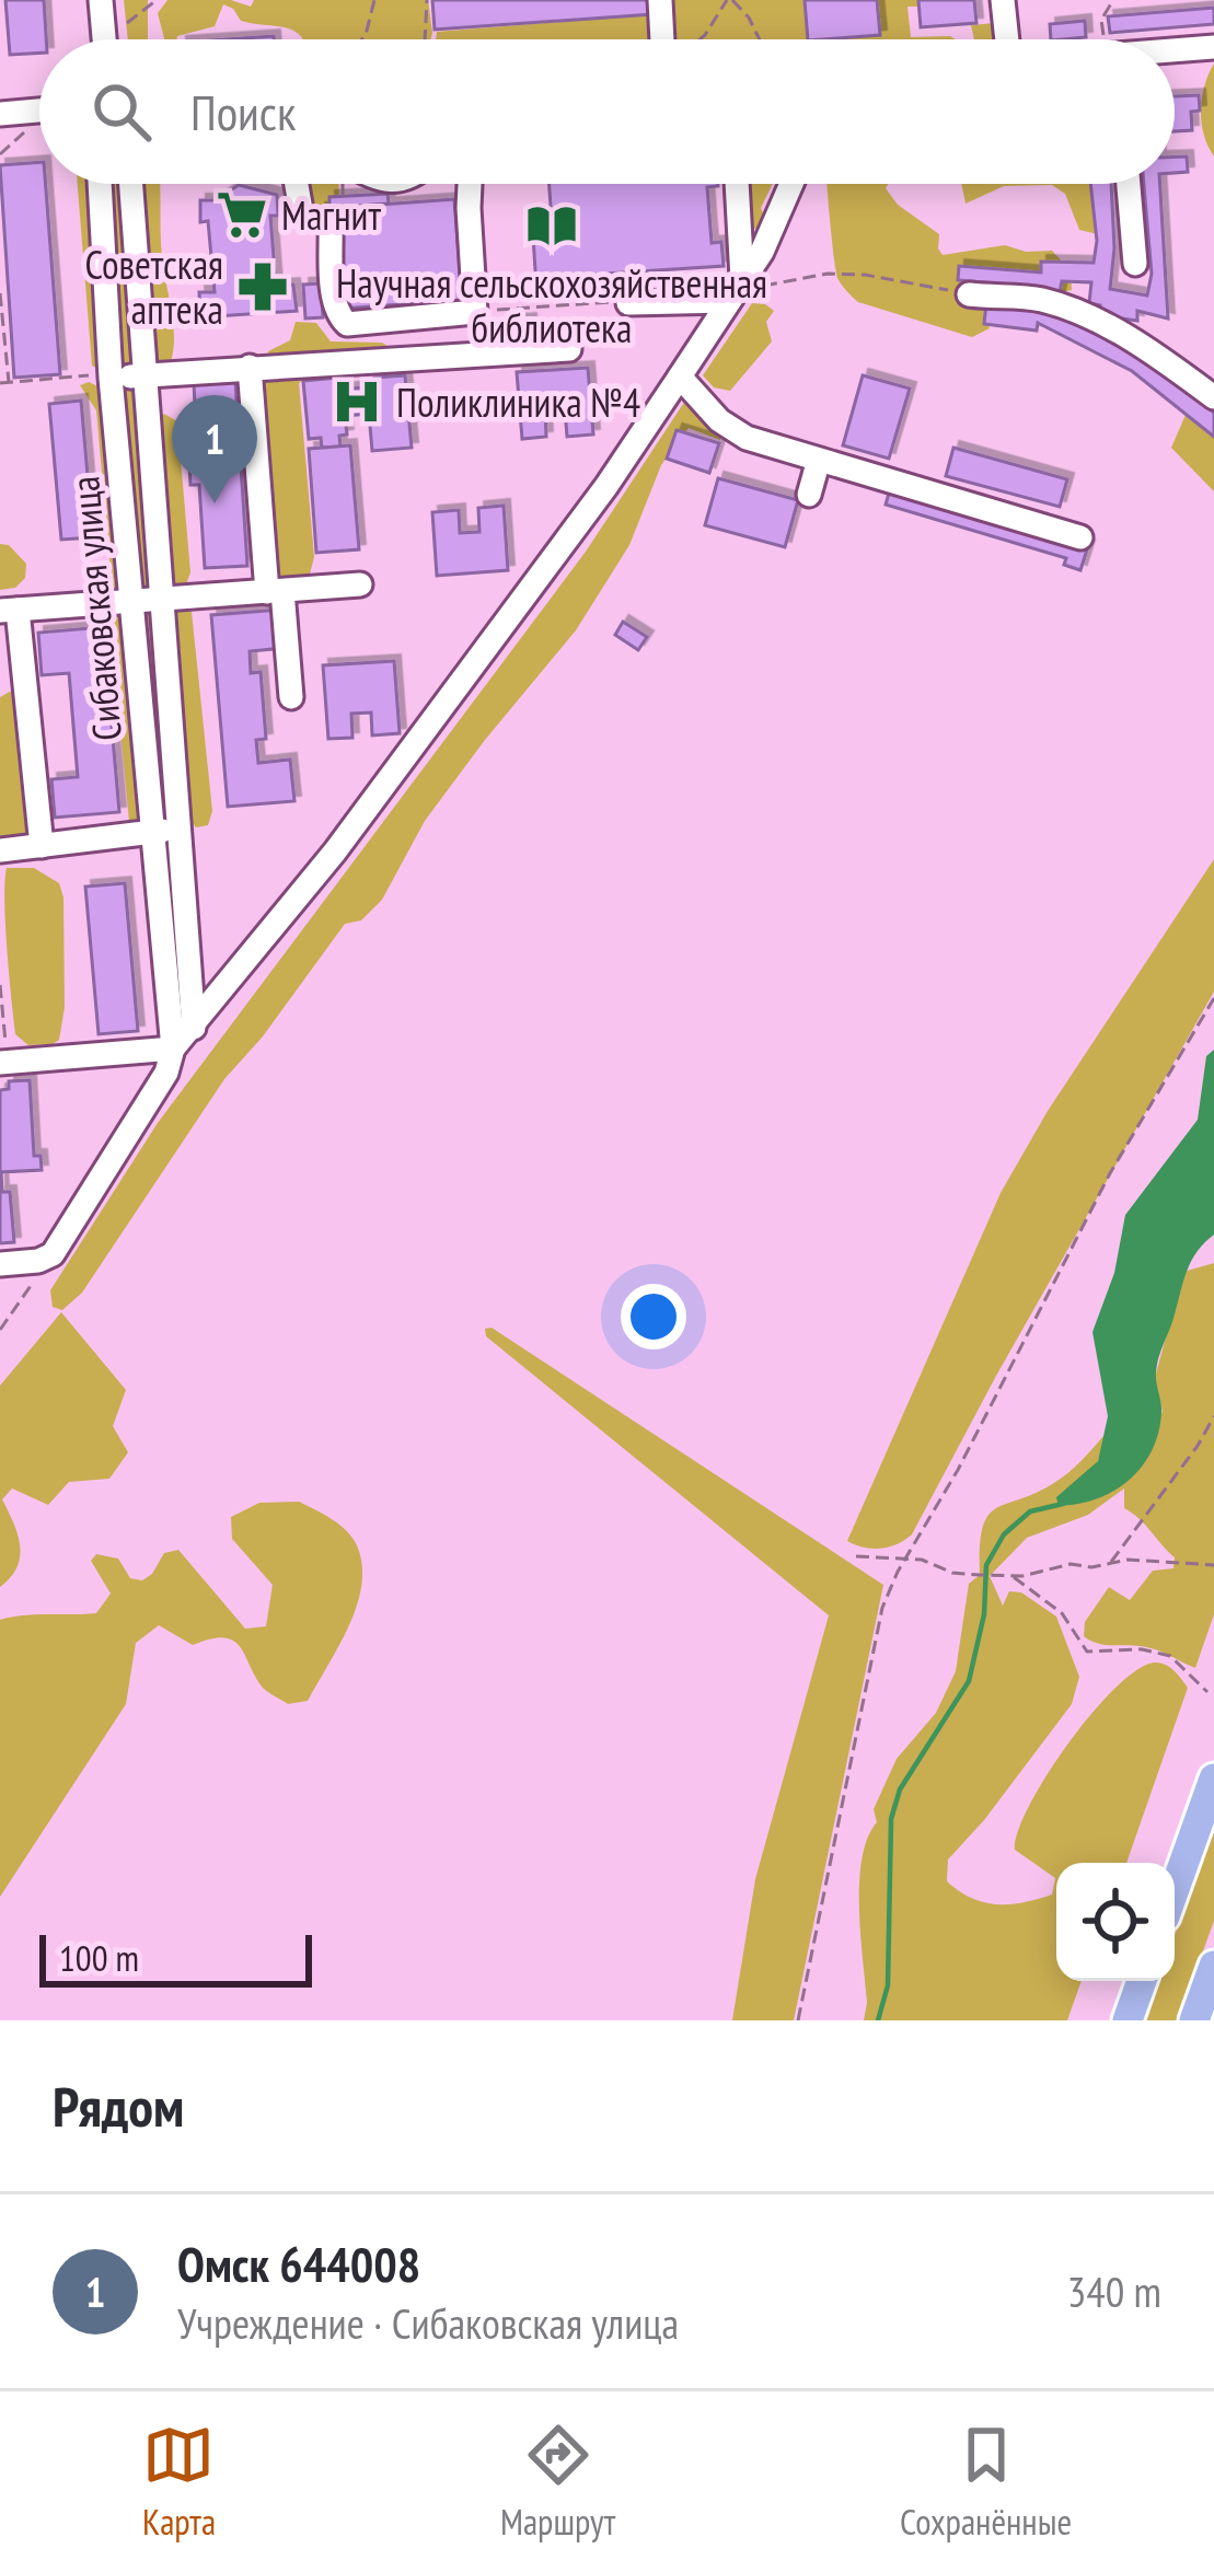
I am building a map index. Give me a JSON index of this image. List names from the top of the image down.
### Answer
{
  "streets": {
    "street": ["Сибаковская улица"]
  },
  "places": {
    "supermarket": ["Магнит"],
    "library": ["Научная сельскохозяйственная библиотека"],
    "pharmacy": ["Советская аптека"],
    "hospital": ["Поликлиника №4"]
  },
  "scale_bar": "100 m",
  "page": {
    "search": "Поиск",
    "pins": "1",
    "scale": "100 m",
    "heading": "Рядом",
    "list": [
      {
        "mark": "1",
        "name": "Омск 644008",
        "note": "Учреждение · Сибаковская улица",
        "value": "340 m"
      }
    ],
    "nav": ["Карта", "Маршрут", "Сохранённые"]
  }
}
